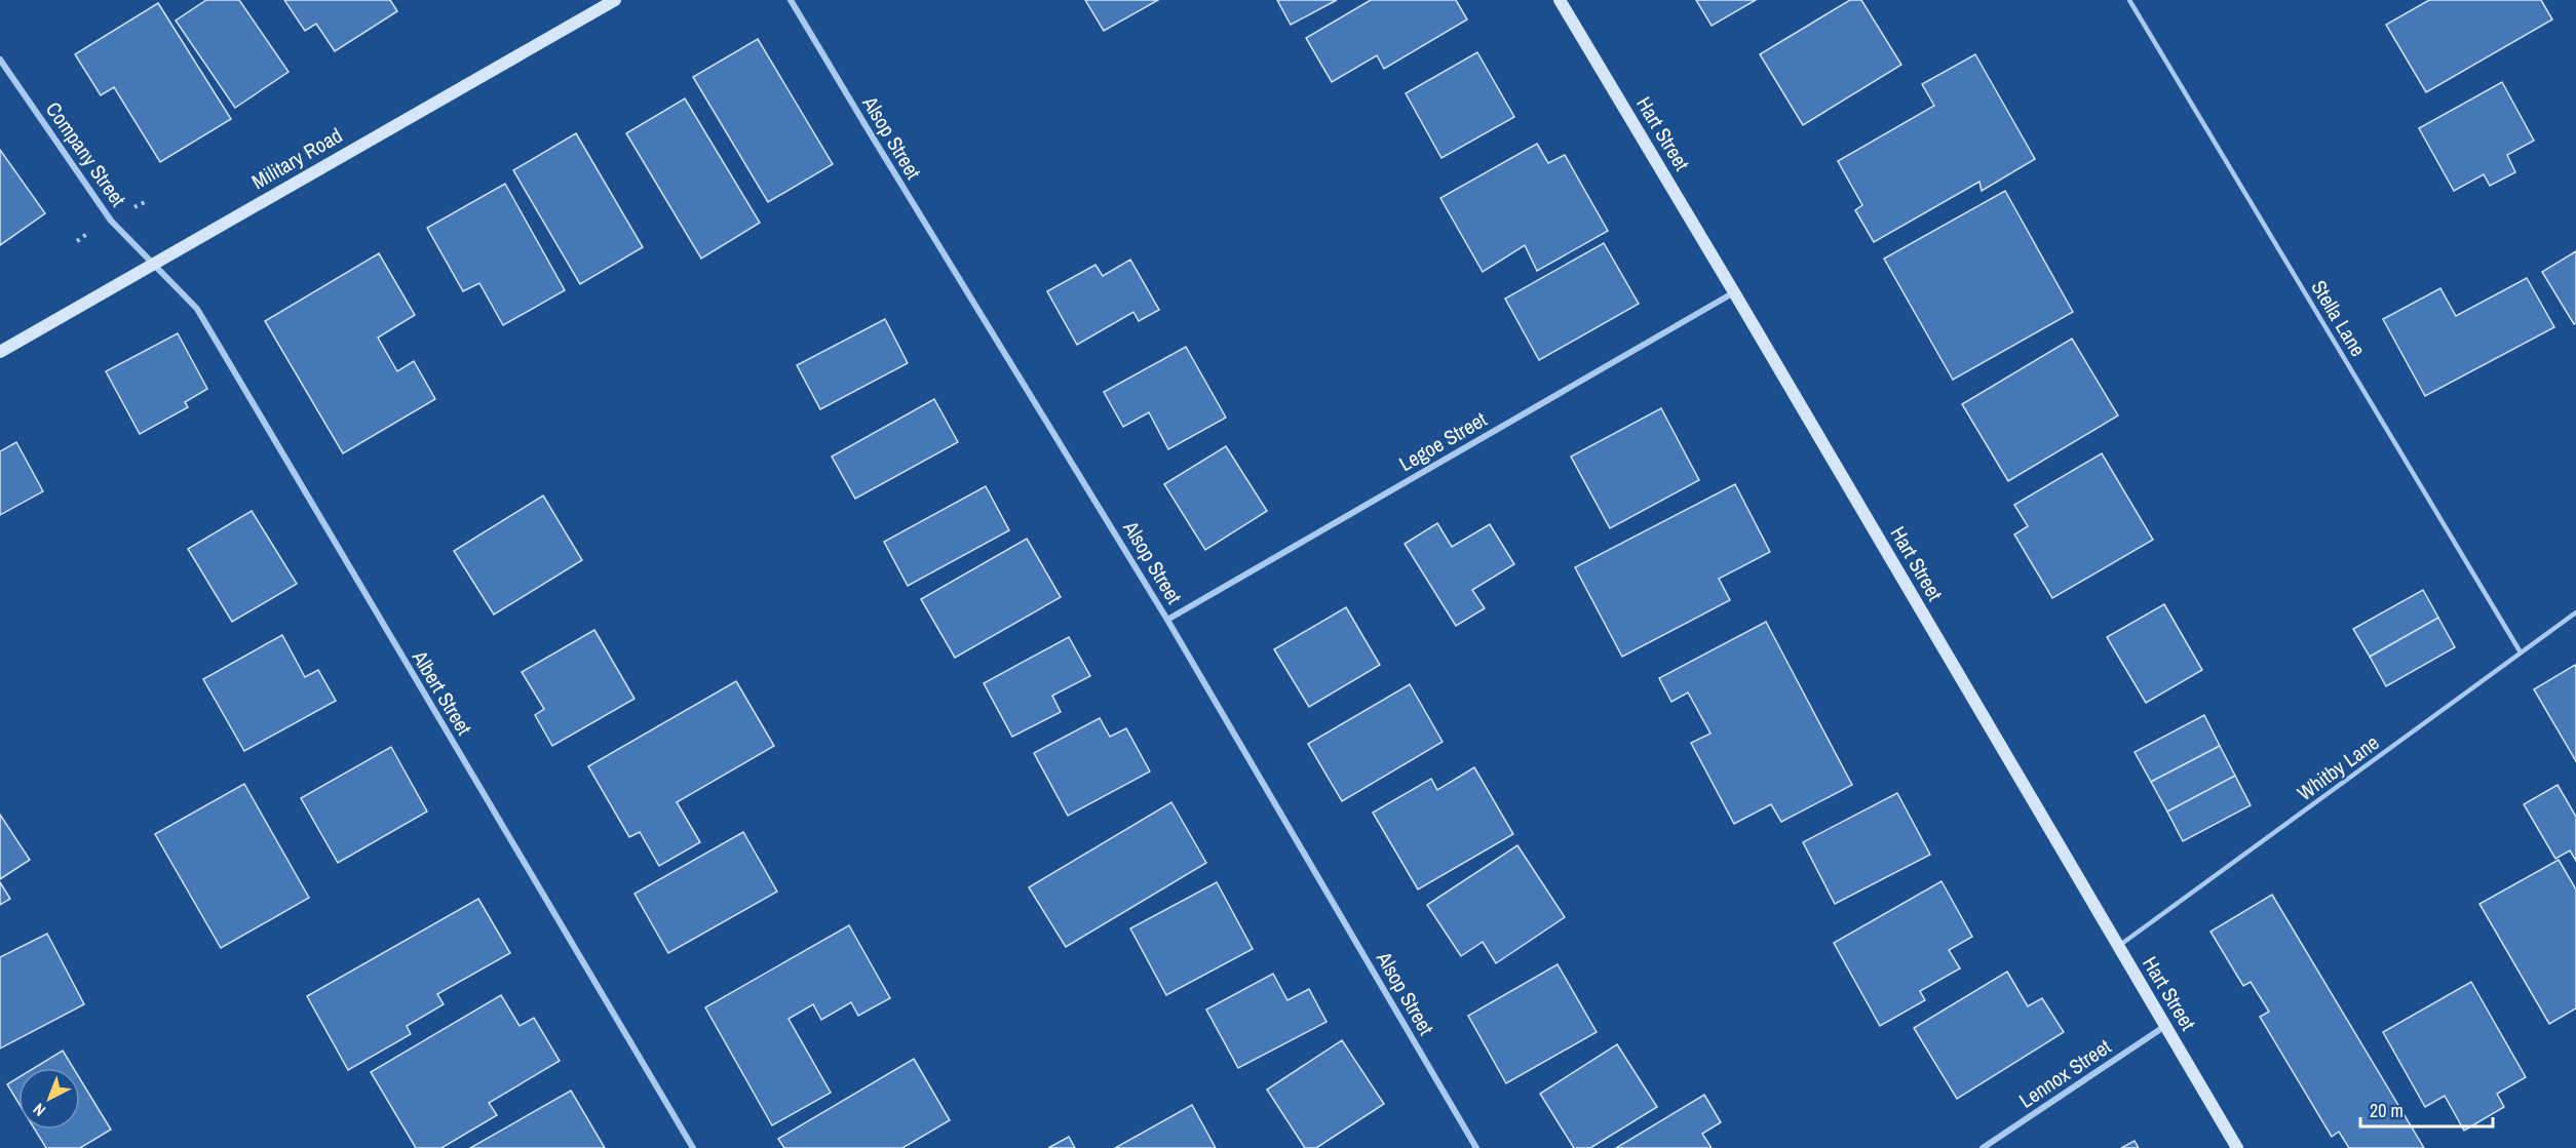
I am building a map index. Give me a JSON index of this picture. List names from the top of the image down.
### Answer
{
  "streets": {
    "street": [
      "Hart Street",
      "Alsop Street",
      "Company Street",
      "Military Road",
      "Legoe Street",
      "Albert Street",
      "Lennox Street"
    ],
    "lane": ["Stella Lane", "Whitby Lane"]
  },
  "crossings": [
    ["Hart Street", "Legoe Street"],
    ["Hart Street", "Whitby Lane"],
    ["Hart Street", "Lennox Street"],
    ["Alsop Street", "Legoe Street"],
    ["Company Street", "Military Road"],
    ["Company Street", "Albert Street"],
    ["Military Road", "Albert Street"],
    ["Stella Lane", "Whitby Lane"]
  ],
  "scale_bar": "20 m",
  "north": "bottom left"
}
